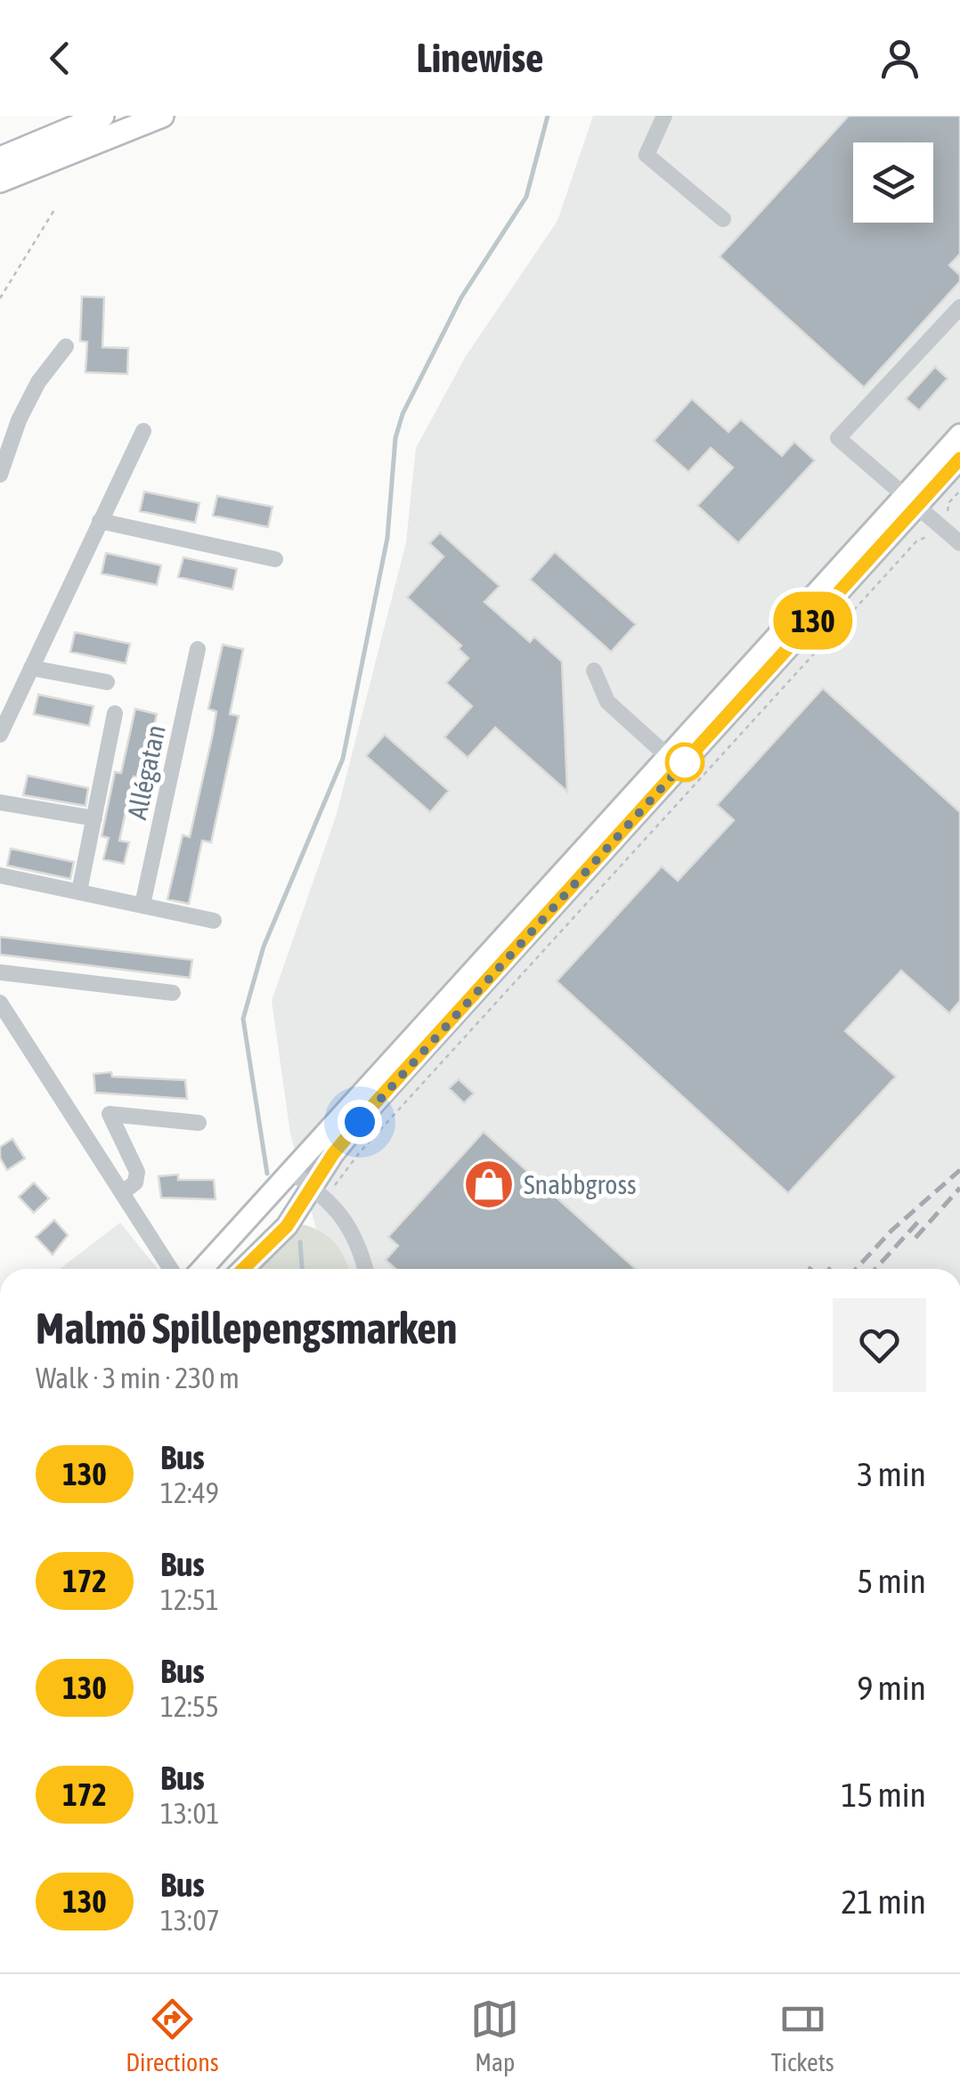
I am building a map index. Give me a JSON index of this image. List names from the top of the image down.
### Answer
{
  "streets": {
    "street": ["Allégatan"]
  },
  "places": {
    "shop": ["Snabbgross"]
  },
  "lines": ["bus line 130"],
  "page": {
    "header": "Linewise",
    "on_map": "130",
    "heading": ["Malmö Spillepengsmarken", "Walk · 3 min · 230 m"],
    "list": [
      {
        "mark": "130",
        "name": "Bus",
        "note": "12:49",
        "value": "3 min"
      },
      {
        "mark": "172",
        "name": "Bus",
        "note": "12:51",
        "value": "5 min"
      },
      {
        "mark": "130",
        "name": "Bus",
        "note": "12:55",
        "value": "9 min"
      },
      {
        "mark": "172",
        "name": "Bus",
        "note": "13:01",
        "value": "15 min"
      },
      {
        "mark": "130",
        "name": "Bus",
        "note": "13:07",
        "value": "21 min"
      }
    ],
    "tabs": ["Directions", "Map", "Tickets"]
  }
}
